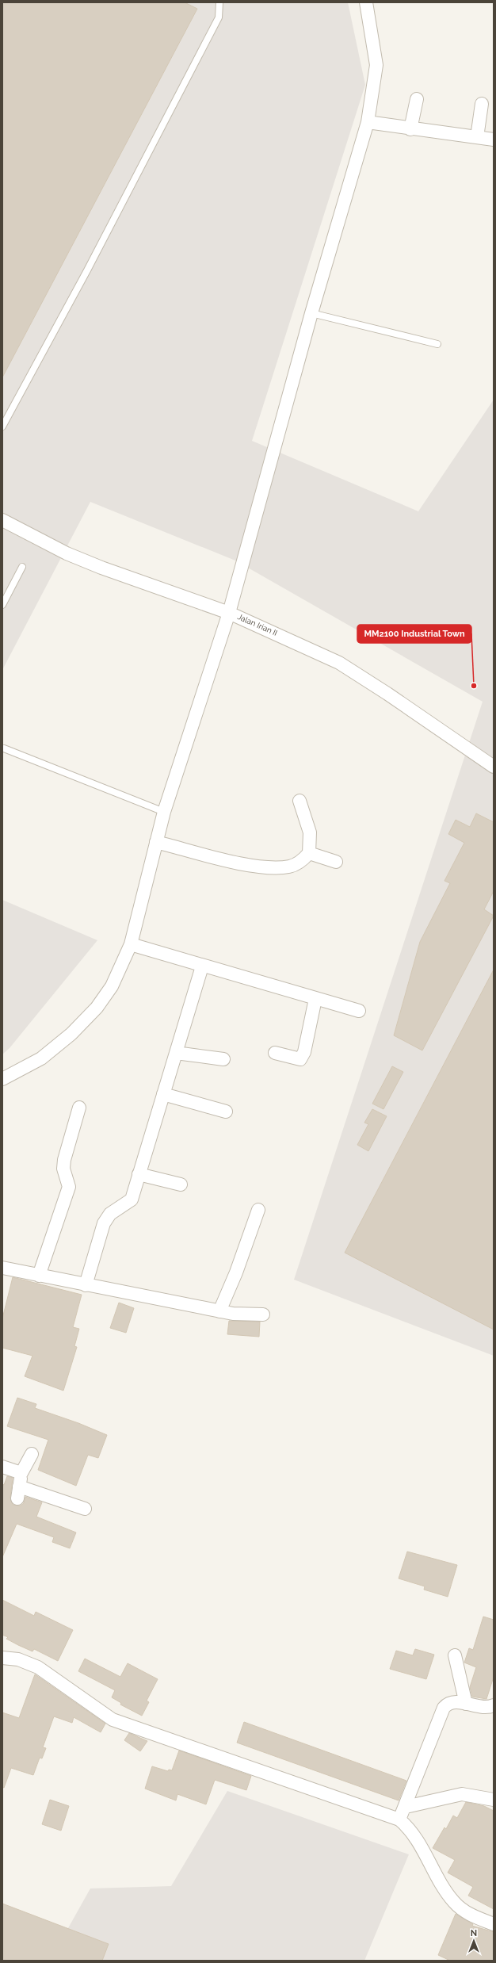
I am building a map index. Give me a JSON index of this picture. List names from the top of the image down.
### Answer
{
  "streets": {
    "street": ["Jalan Irian II"]
  },
  "places": ["MM2100 Industrial Town"],
  "north": "top"
}
